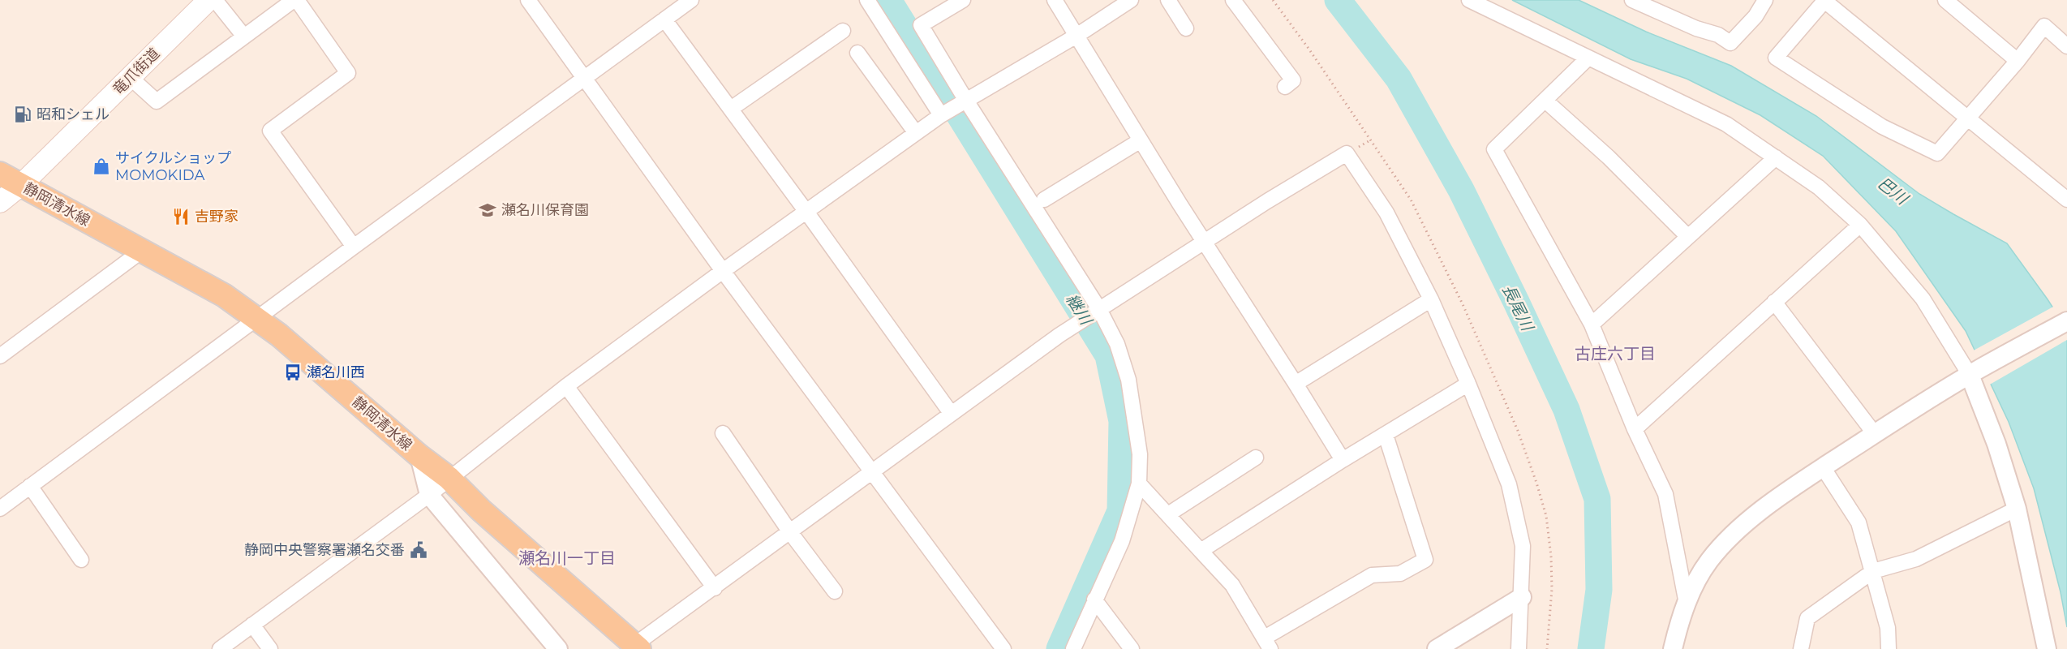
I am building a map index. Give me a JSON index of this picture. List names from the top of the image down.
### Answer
{
  "streets": {
    "main road": ["竜爪街道", "静岡清水線"]
  },
  "crossings": [
    ["竜爪街道", "静岡清水線"]
  ],
  "districts": ["古庄六丁目", "瀬名川一丁目"],
  "water": ["巴川", "長尾川", "継川"],
  "places": {
    "fuel station": ["昭和シェル"],
    "shop": ["サイクルショップ MOMOKIDA"],
    "school or university": ["瀬名川保育園"],
    "restaurant": ["吉野家"],
    "bus stop": ["瀬名川西"],
    "public building": ["静岡中央警察署瀬名交番"]
  }
}
